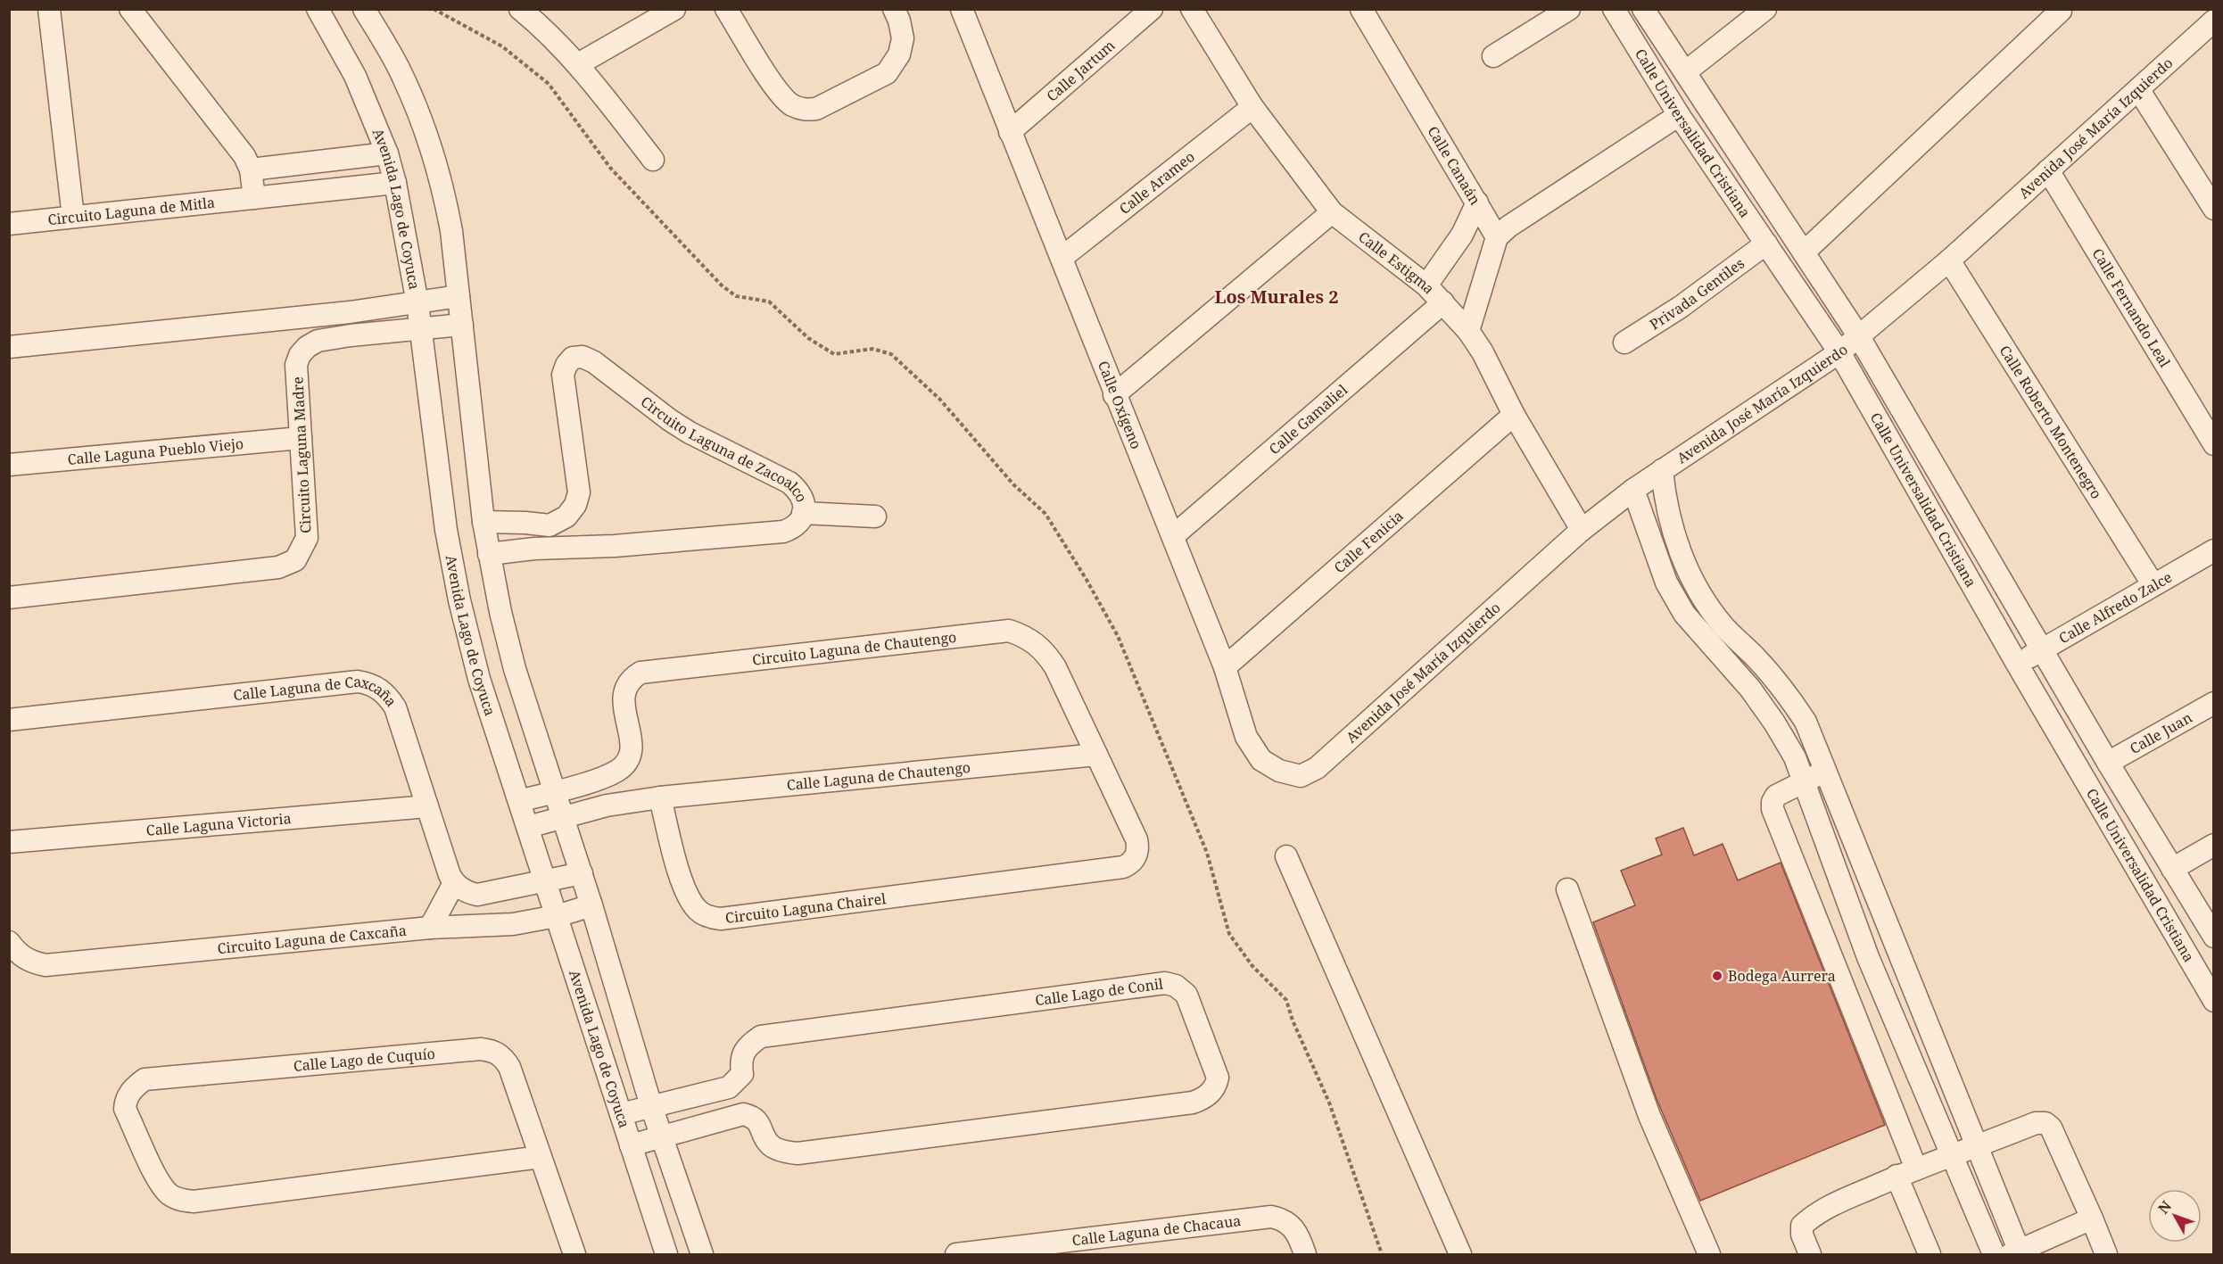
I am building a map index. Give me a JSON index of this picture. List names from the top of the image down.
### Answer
{
  "streets": {
    "street": [
      "Calle Jartum",
      "Avenida José María Izquierdo",
      "Calle Universalidad Cristiana",
      "Calle Canaán",
      "Calle Arameo",
      "Avenida Lago de Coyuca",
      "Circuito Laguna de Mitla",
      "Calle Estigma",
      "Privada Gentiles",
      "Calle Fernando Leal",
      "Calle Oxígeno",
      "Calle Gamaliel",
      "Calle Roberto Montenegro",
      "Calle Laguna Pueblo Viejo",
      "Circuito Laguna de Zacoalco",
      "Circuito Laguna Madre",
      "Calle Fenicia",
      "Calle Alfredo Zalce",
      "Circuito Laguna de Chautengo",
      "Calle Laguna de Caxcaña",
      "Calle Juan",
      "Calle Laguna de Chautengo",
      "Calle Laguna Victoria",
      "Circuito Laguna Chairel",
      "Circuito Laguna de Caxcaña",
      "Calle Lago de Conil",
      "Calle Lago de Cuquío",
      "Calle Laguna de Chacaua"
    ]
  },
  "crossings": [
    ["Calle Jartum", "Calle Oxígeno"],
    ["Avenida José María Izquierdo", "Calle Universalidad Cristiana"],
    ["Avenida José María Izquierdo", "Calle Estigma"],
    ["Avenida José María Izquierdo", "Calle Fernando Leal"],
    ["Avenida José María Izquierdo", "Calle Oxígeno"],
    ["Avenida José María Izquierdo", "Calle Roberto Montenegro"],
    ["Calle Universalidad Cristiana", "Privada Gentiles"],
    ["Calle Universalidad Cristiana", "Calle Alfredo Zalce"],
    ["Calle Universalidad Cristiana", "Calle Juan"],
    ["Calle Arameo", "Calle Estigma"],
    ["Calle Arameo", "Calle Oxígeno"],
    ["Avenida Lago de Coyuca", "Circuito Laguna de Mitla"],
    ["Avenida Lago de Coyuca", "Circuito Laguna Madre"],
    ["Avenida Lago de Coyuca", "Circuito Laguna de Chautengo"],
    ["Avenida Lago de Coyuca", "Circuito Laguna de Caxcaña"],
    ["Avenida Lago de Coyuca", "Calle Lago de Conil"],
    ["Calle Estigma", "Calle Gamaliel"],
    ["Calle Estigma", "Calle Fenicia"],
    ["Calle Oxígeno", "Calle Gamaliel"],
    ["Calle Oxígeno", "Calle Fenicia"],
    ["Calle Roberto Montenegro", "Calle Alfredo Zalce"],
    ["Calle Laguna Pueblo Viejo", "Circuito Laguna Madre"],
    ["Circuito Laguna de Chautengo", "Calle Laguna de Chautengo"],
    ["Circuito Laguna de Chautengo", "Circuito Laguna Chairel"],
    ["Calle Laguna de Caxcaña", "Calle Laguna Victoria"],
    ["Calle Laguna de Chautengo", "Circuito Laguna Chairel"]
  ],
  "districts": ["Los Murales 2"],
  "places": ["Bodega Aurrera"],
  "north": "top left"
}
